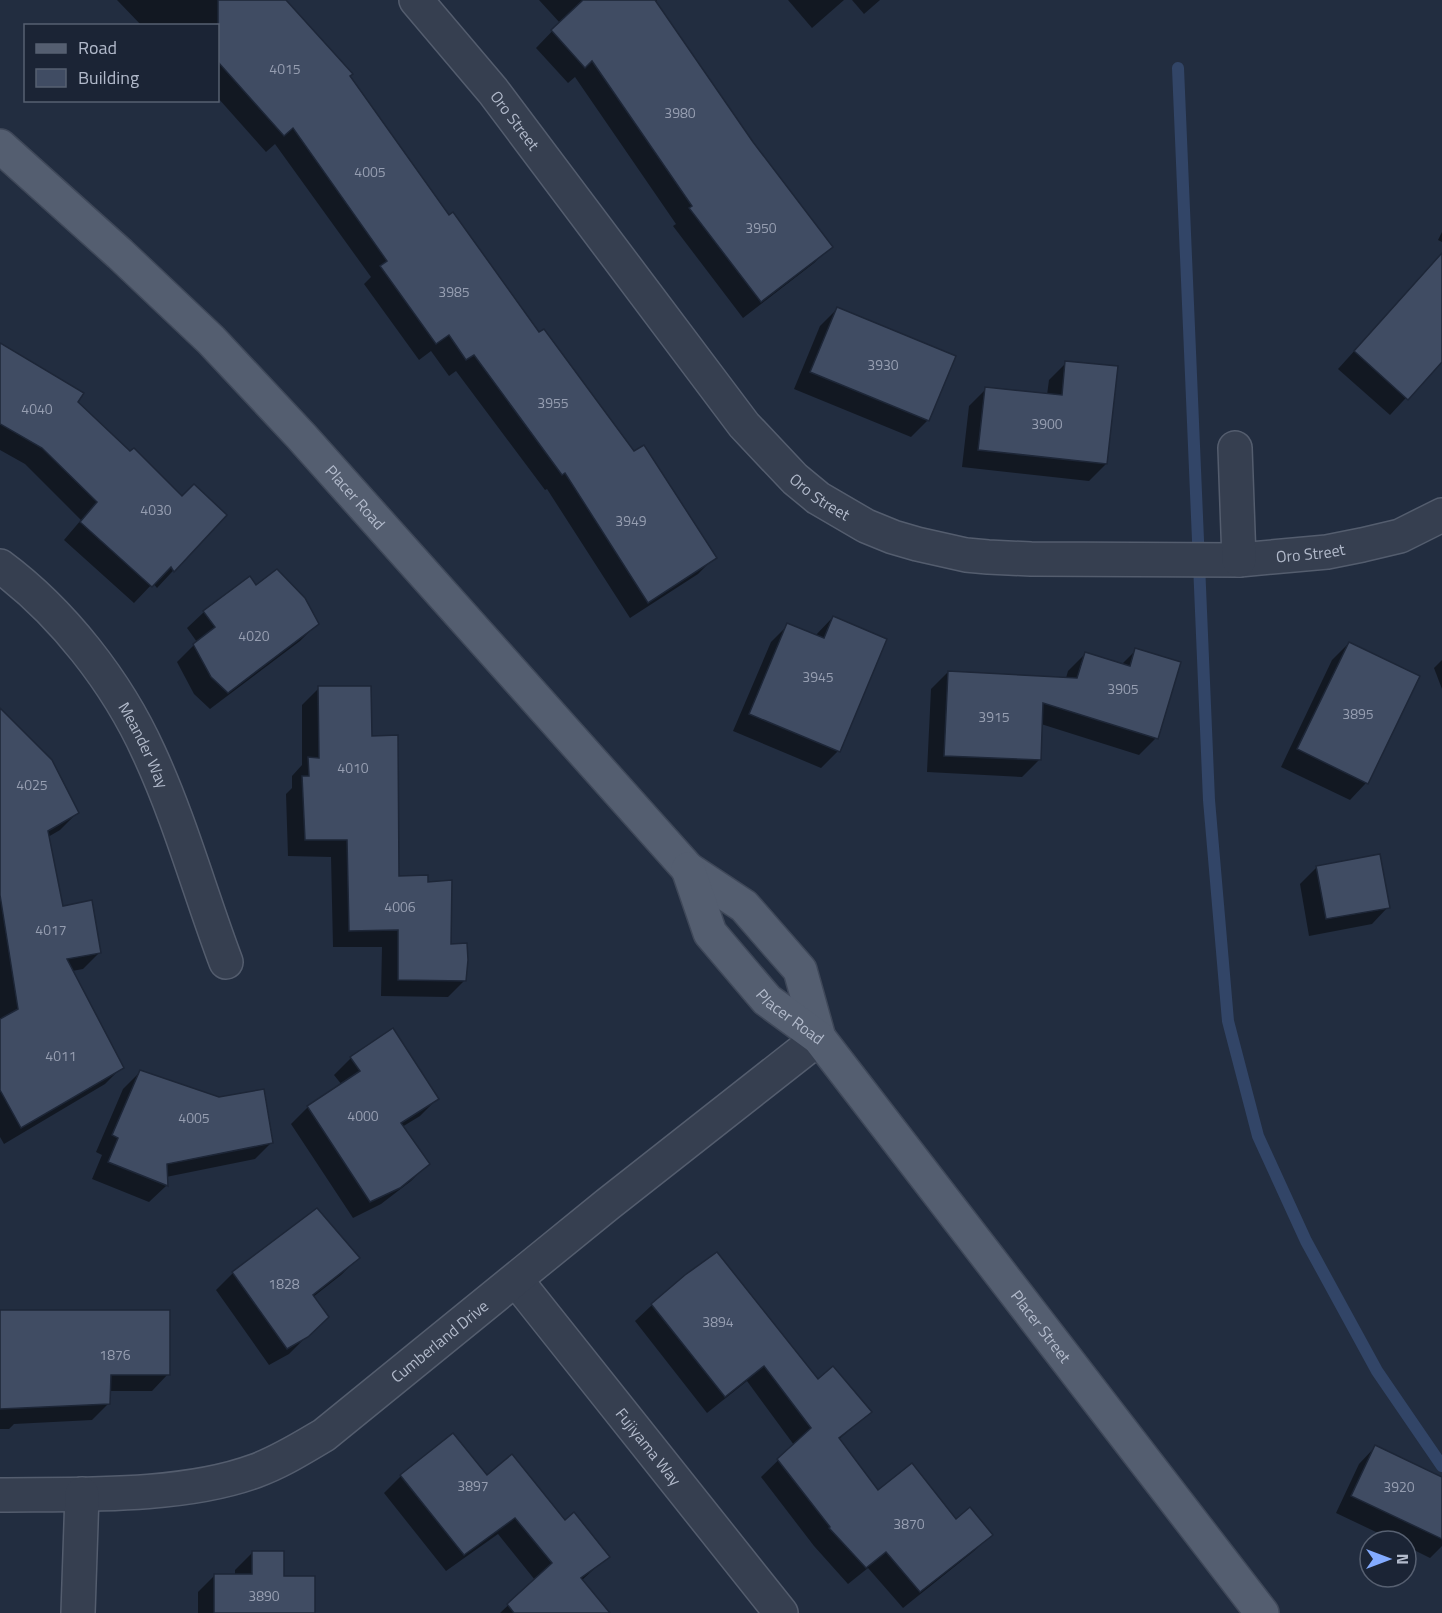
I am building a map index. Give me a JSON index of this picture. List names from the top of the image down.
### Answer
{
  "streets": {
    "main road": ["Placer Road", "Placer Street"],
    "street": [
      "Oro Street",
      "Meander Way",
      "Cumberland Drive",
      "Fujiyama Way"
    ]
  },
  "crossings": [
    ["Placer Road", "Placer Street"],
    ["Placer Road", "Cumberland Drive"],
    ["Placer Street", "Cumberland Drive"],
    ["Cumberland Drive", "Fujiyama Way"]
  ],
  "house_numbers": [
    "4015",
    "3980",
    "4005",
    "3950",
    "3985",
    "3930",
    "3955",
    "4040",
    "3900",
    "4030",
    "3949",
    "4020",
    "3945",
    "3905",
    "3895",
    "3915",
    "4010",
    "4025",
    "4006",
    "4017",
    "4011",
    "4000",
    "4005",
    "1828",
    "3894",
    "1876",
    "3897",
    "3920",
    "3870",
    "3890"
  ],
  "legend": ["Road", "Building"],
  "north": "right"
}
